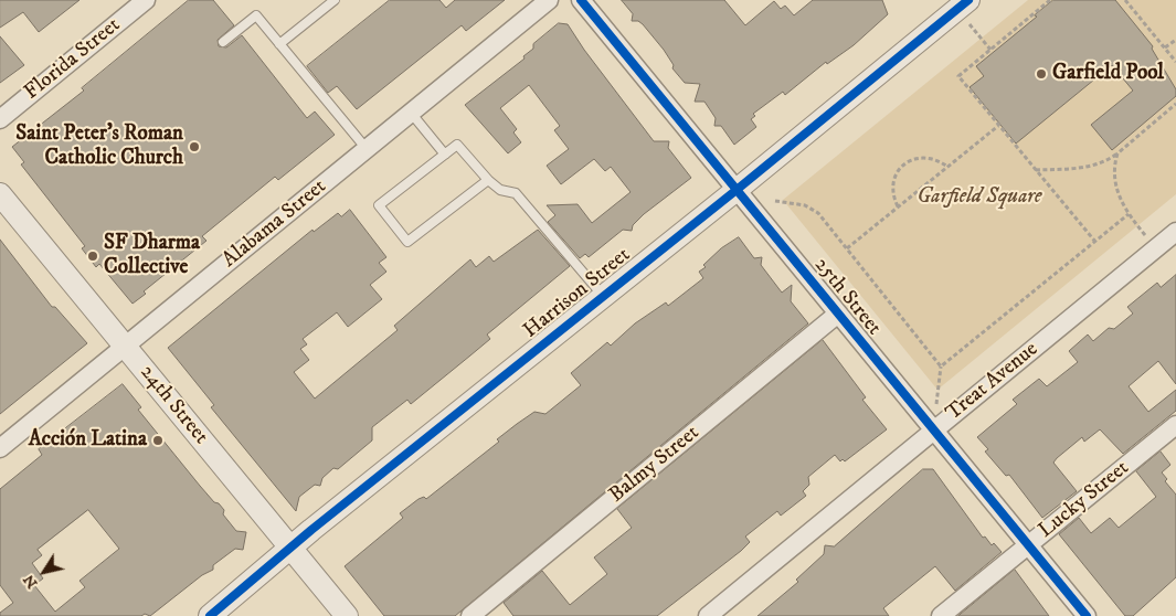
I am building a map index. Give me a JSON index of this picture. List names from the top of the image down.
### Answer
{
  "streets": {
    "street": [
      "Florida Street",
      "Alabama Street",
      "Harrison Street",
      "25th Street",
      "Treat Avenue",
      "24th Street",
      "Balmy Street",
      "Lucky Street"
    ]
  },
  "crossings": [
    ["Alabama Street", "24th Street"],
    ["Harrison Street", "25th Street"],
    ["Harrison Street", "24th Street"],
    ["25th Street", "Treat Avenue"],
    ["25th Street", "Balmy Street"],
    ["25th Street", "Lucky Street"]
  ],
  "parks": ["Garfield Square"],
  "places": [
    "Garfield Pool",
    "Saint Peter's Roman Catholic Church",
    "SF Dharma Collective",
    "Acción Latina"
  ],
  "north": "bottom left"
}
